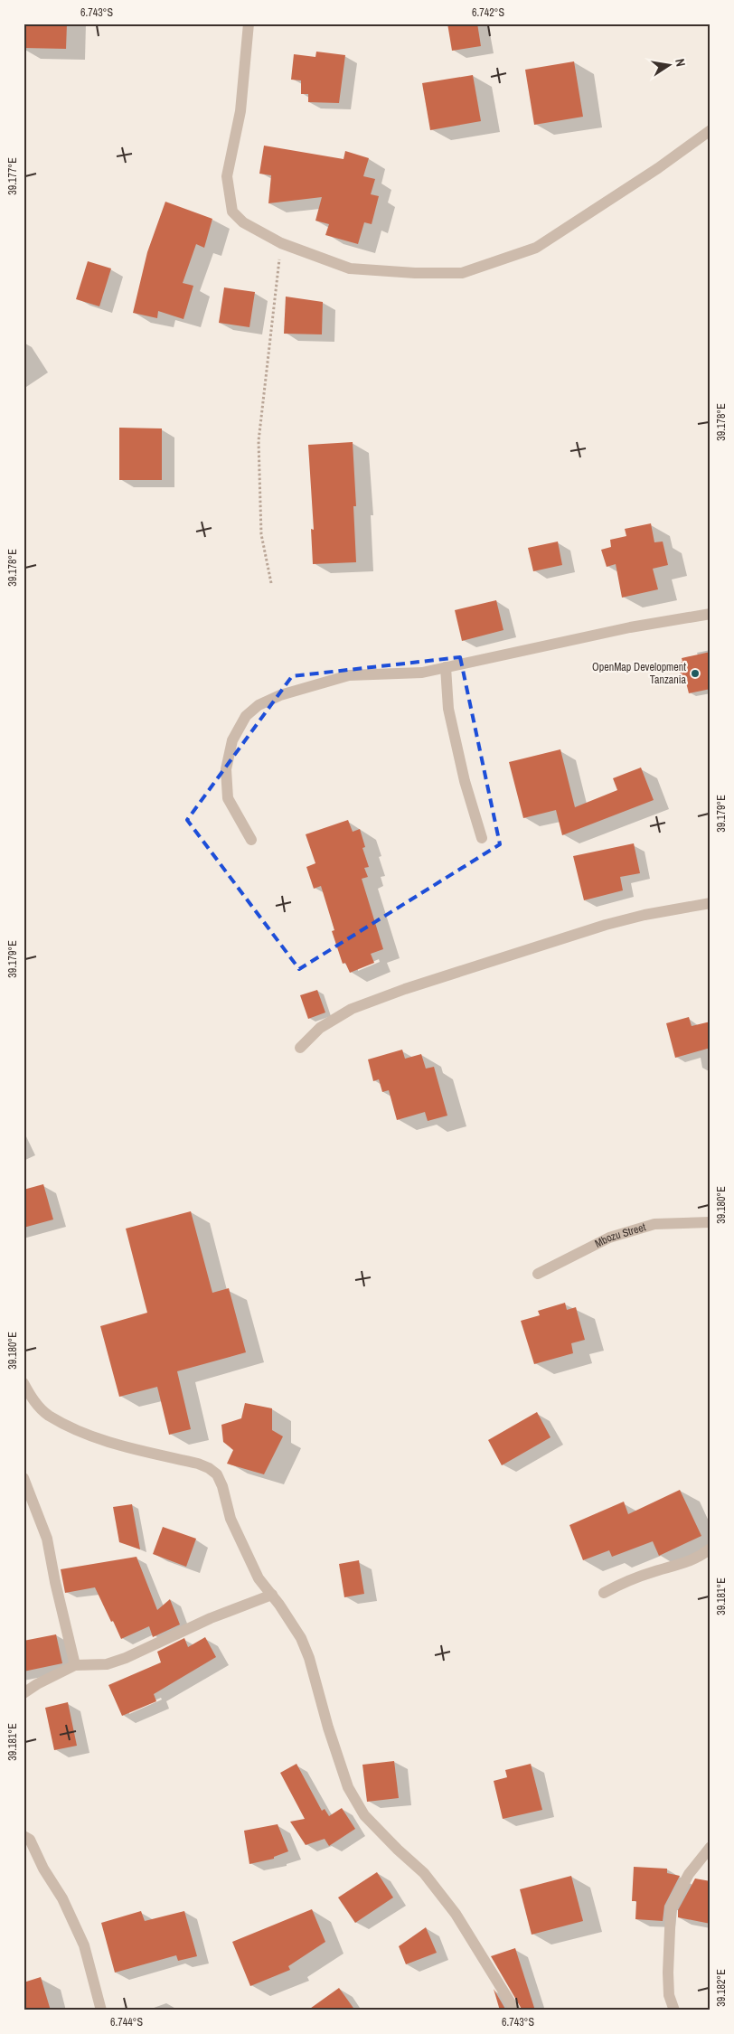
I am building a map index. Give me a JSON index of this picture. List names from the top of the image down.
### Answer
{
  "streets": {
    "street": ["Mbozu Street"]
  },
  "places": ["OpenMap Development Tanzania"],
  "north": "right",
  "coordinates": [
    "6.743°S",
    "6.742°S",
    "39.177°E",
    "39.178°E",
    "39.179°E",
    "39.180°E",
    "39.181°E",
    "39.182°E",
    "6.744°S"
  ]
}
